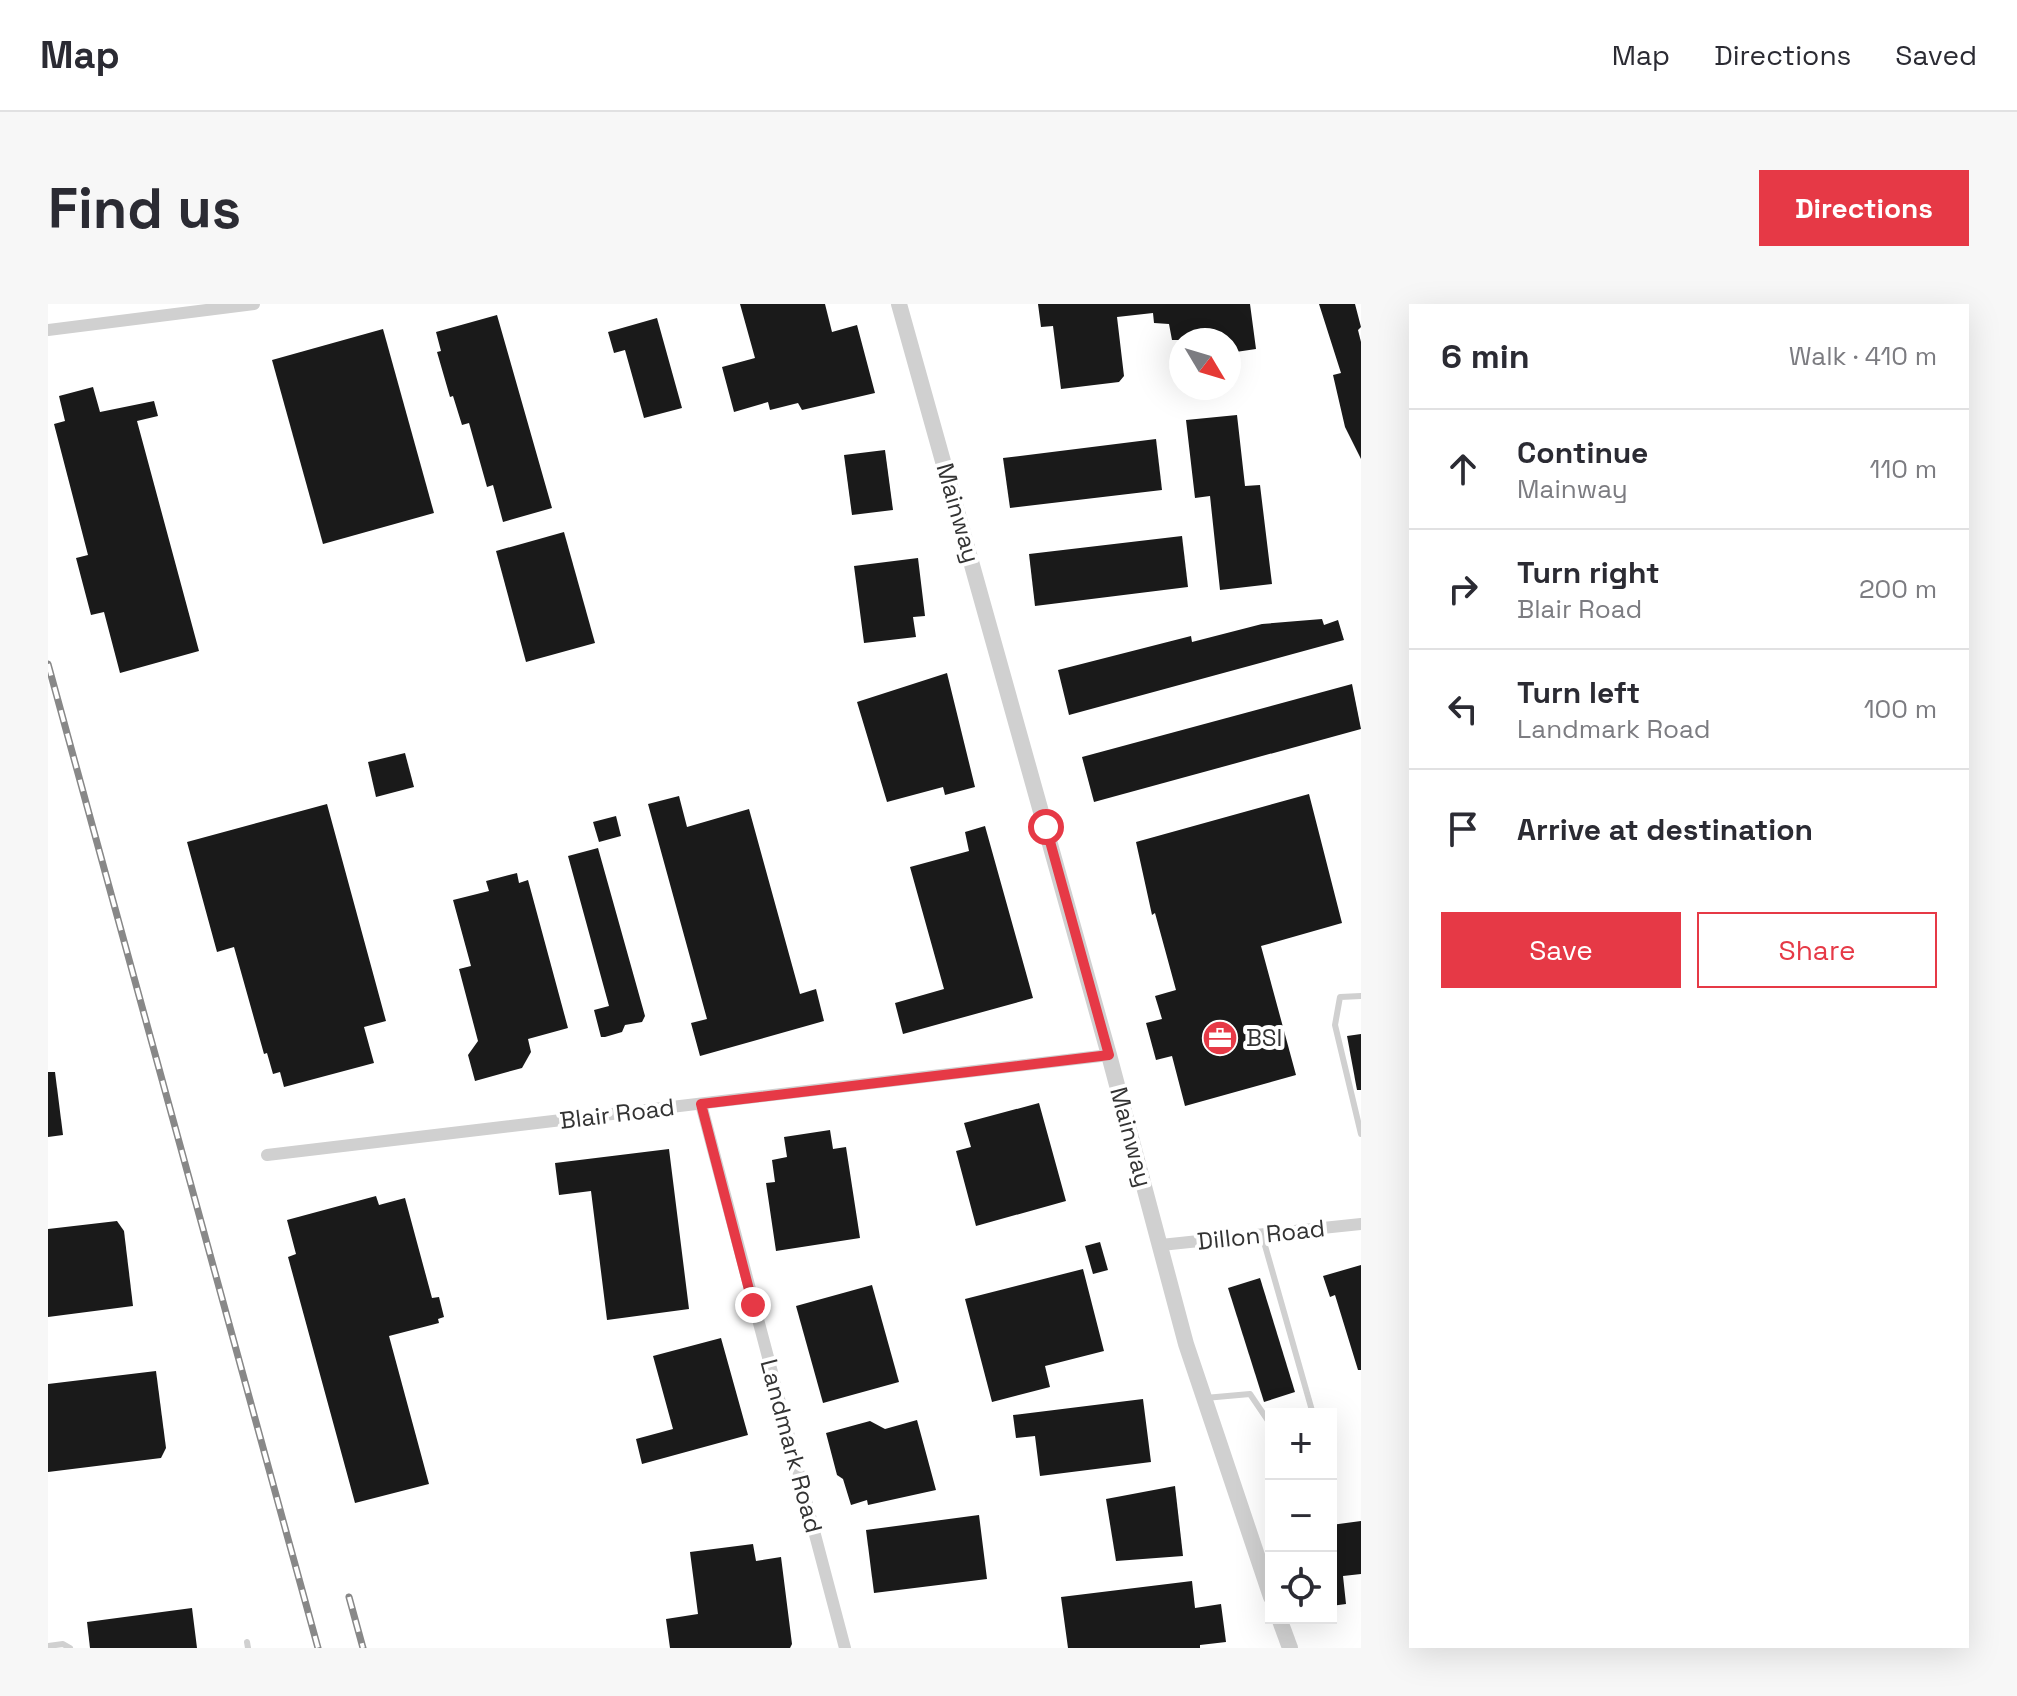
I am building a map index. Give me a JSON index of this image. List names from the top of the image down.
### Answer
{
  "streets": {
    "street": [
      "Mainway",
      "Blair Road",
      "Dillon Road",
      "Landmark Road"
    ]
  },
  "crossings": [
    ["Mainway", "Blair Road"],
    ["Mainway", "Dillon Road"],
    ["Blair Road", "Landmark Road"]
  ],
  "places": {
    "office": ["BSI"]
  },
  "north": "bottom right",
  "page": {
    "header": "Map",
    "nav": ["Map", "Directions", "Saved"],
    "buttons": [
      "Directions",
      ["Save", "Share"]
    ],
    "title": "Find us",
    "heading": ["6 min", "Walk · 410 m"],
    "list": [
      ["Continue", "Mainway", "110 m"],
      ["Turn right", "Blair Road", "200 m"],
      ["Turn left", "Landmark Road", "100 m"],
      "Arrive at destination"
    ],
    "map_buttons": ["+", "−"]
  }
}
